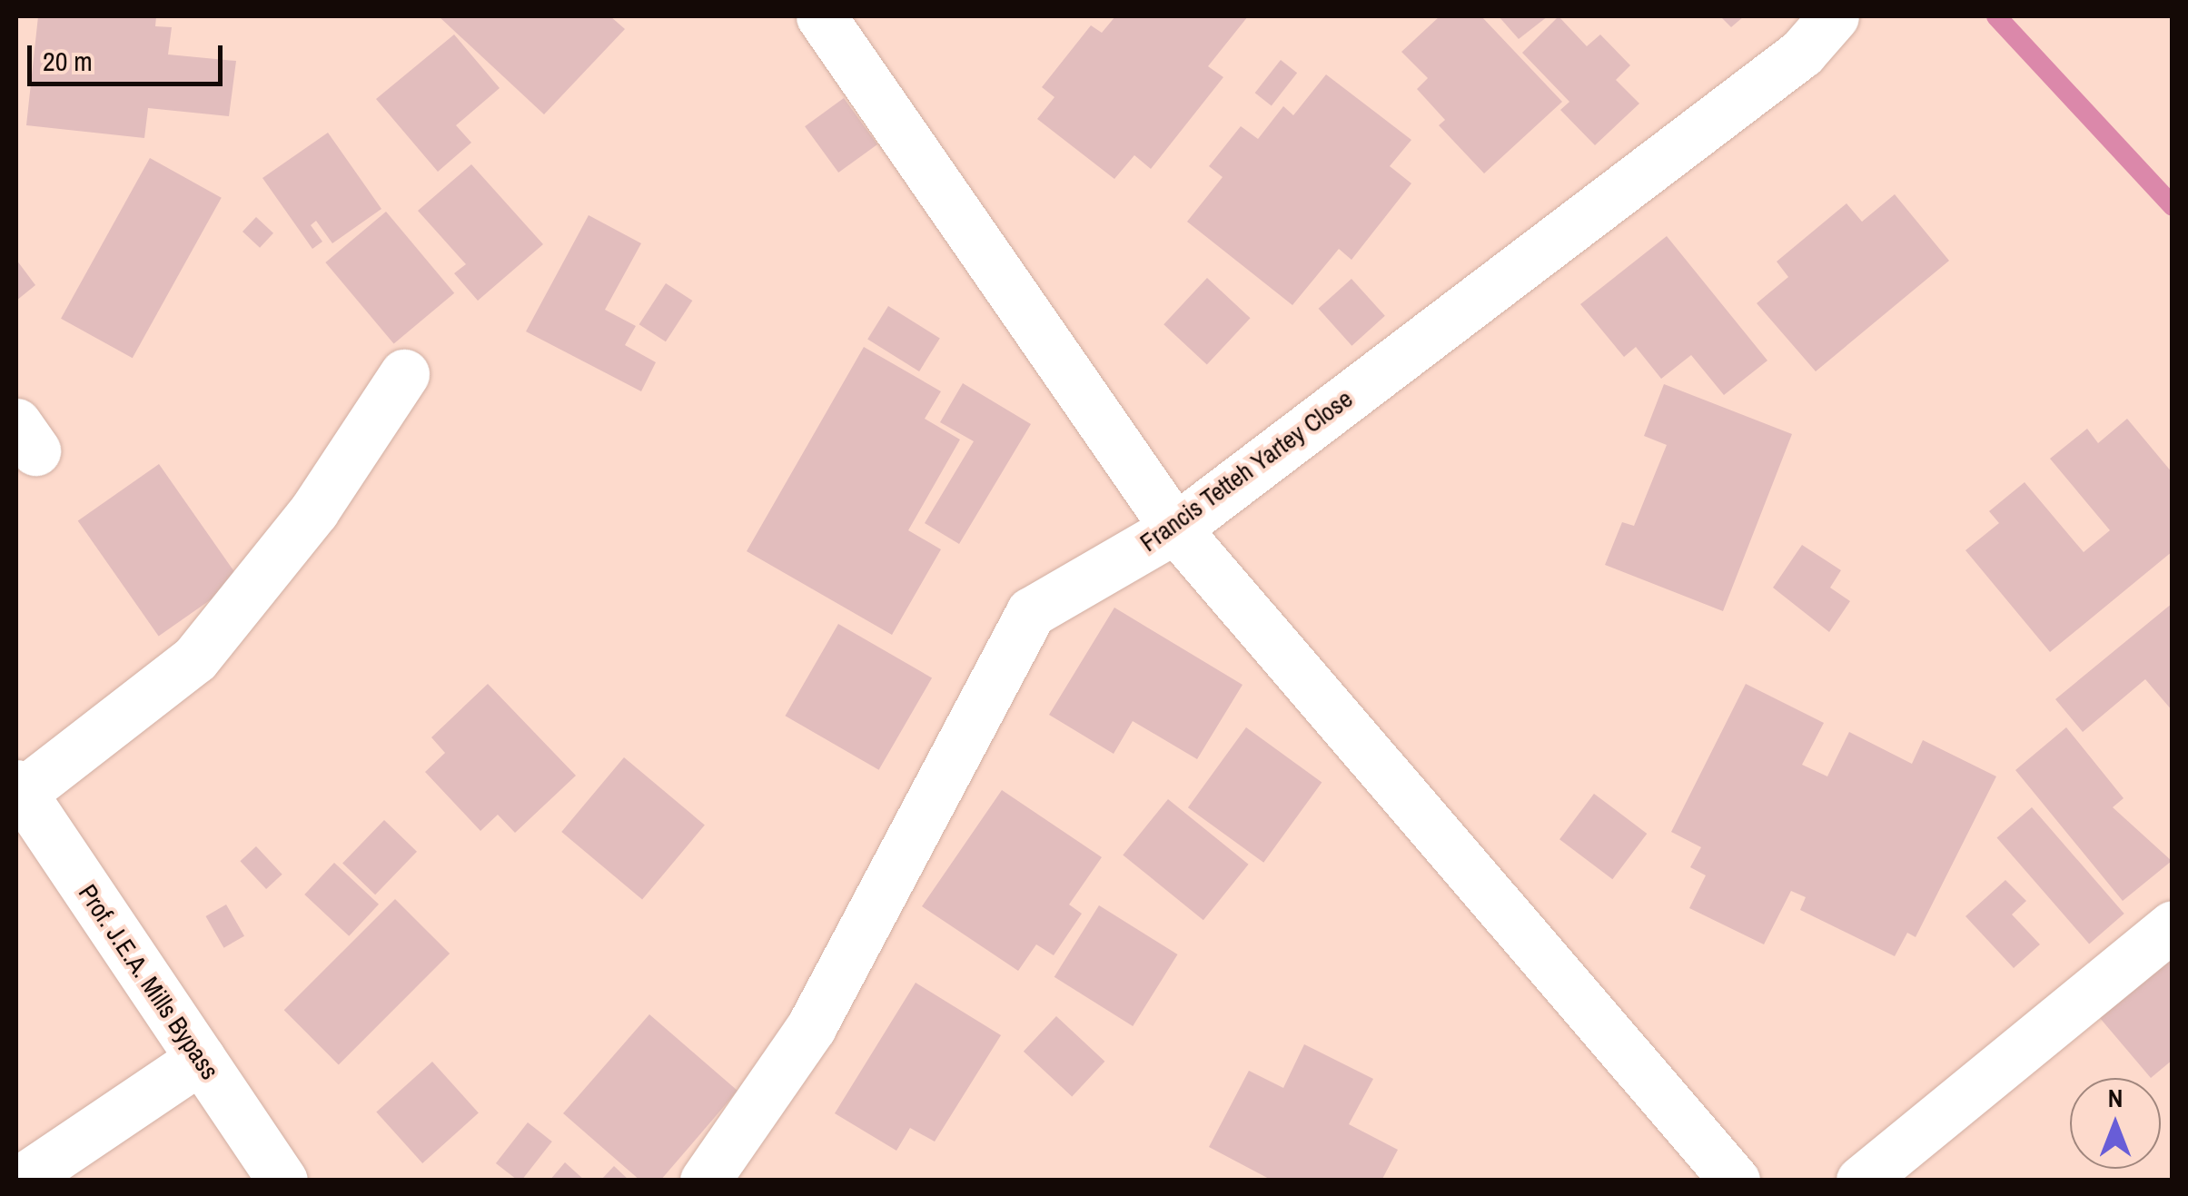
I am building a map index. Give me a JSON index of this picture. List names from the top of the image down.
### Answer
{
  "streets": {
    "street": ["Francis Tetteh Yartey Close", "Prof. J.E.A. Mills Bypass"]
  },
  "scale_bar": "20 m",
  "north": "top"
}
